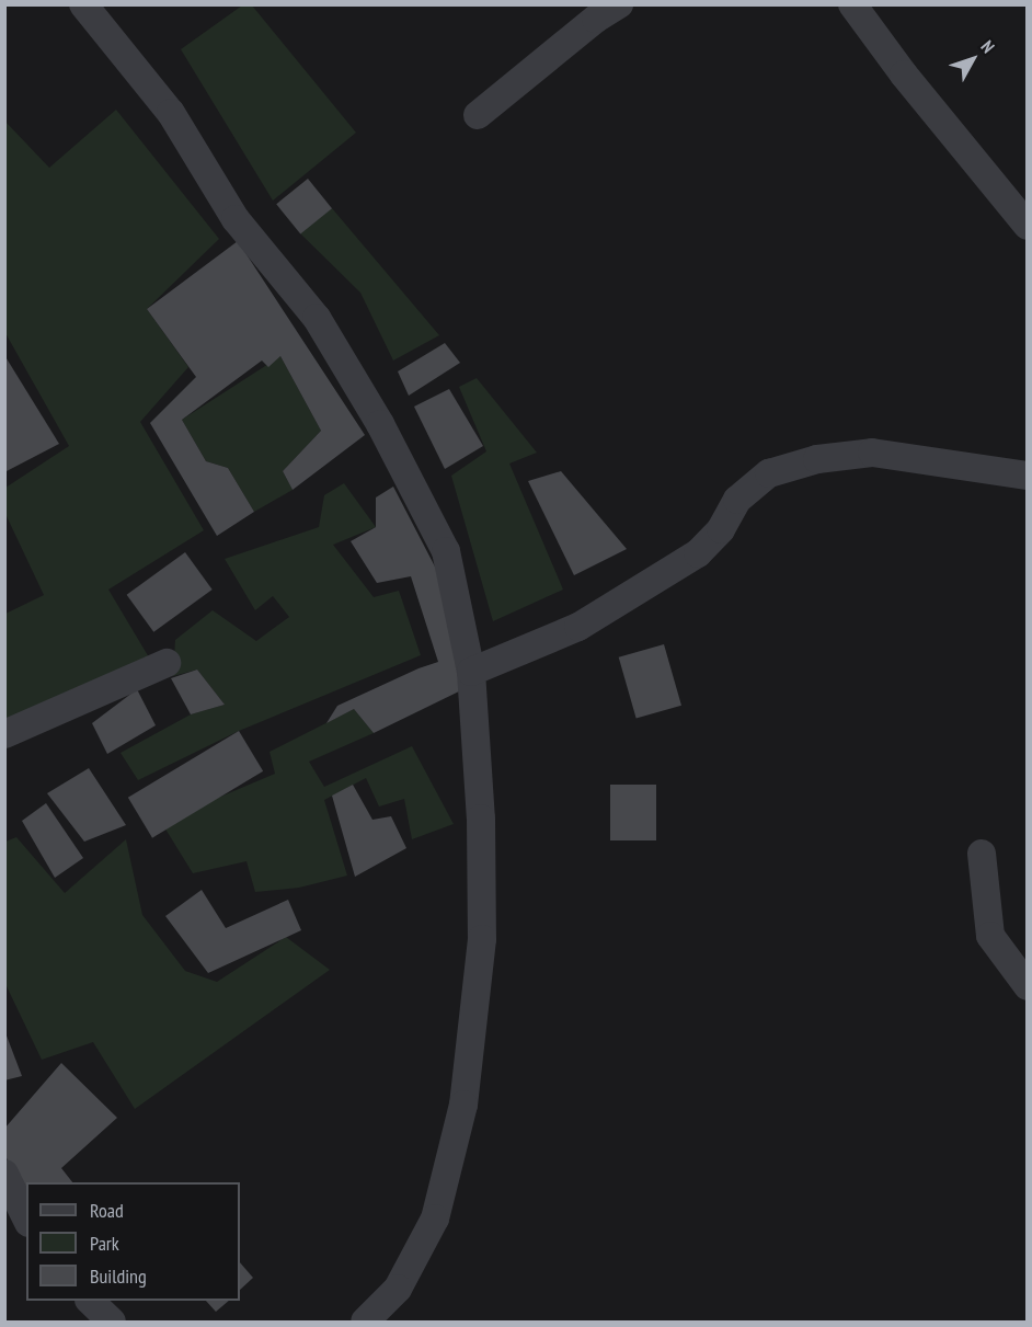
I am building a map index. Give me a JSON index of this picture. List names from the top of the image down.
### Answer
{
  "legend": ["Road", "Park", "Building"],
  "north": "top right"
}
